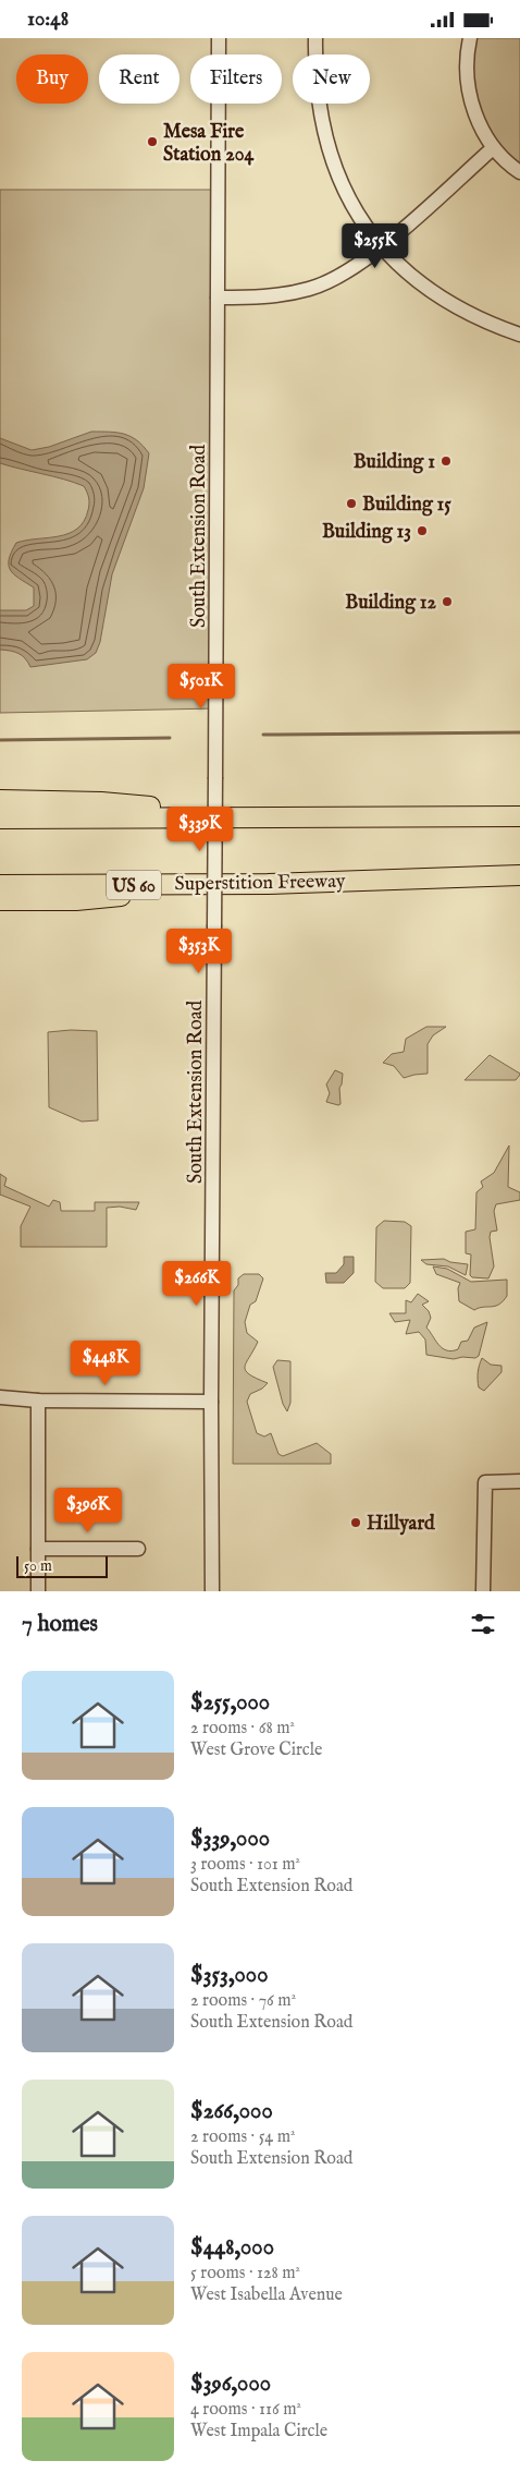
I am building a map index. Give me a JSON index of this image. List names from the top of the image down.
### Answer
{
  "streets": {
    "highway": ["Superstition Freeway", "US 60"],
    "street": ["South Extension Road"]
  },
  "places": [
    "Mesa Fire Station 204",
    "Building 1",
    "Building 15",
    "Building 13",
    "Building 12",
    "Hillyard"
  ],
  "scale_bar": "50 m",
  "page": {
    "status": "10:48",
    "chip": [
      "Buy",
      "Rent",
      "Filters",
      "New"
    ],
    "price": [
      "$255K",
      "$501K",
      "$339K",
      "$353K",
      "$266K",
      "$448K",
      "$396K"
    ],
    "scale": "50 m",
    "heading": "7 homes",
    "list": [
      {
        "name": "$255,000",
        "note": "2 rooms · 68 m² · West Grove Circle"
      },
      {
        "name": "$339,000",
        "note": "3 rooms · 101 m² · South Extension Road"
      },
      {
        "name": "$353,000",
        "note": "2 rooms · 76 m² · South Extension Road"
      },
      {
        "name": "$266,000",
        "note": "2 rooms · 54 m² · South Extension Road"
      },
      {
        "name": "$448,000",
        "note": "5 rooms · 128 m² · West Isabella Avenue"
      },
      {
        "name": "$396,000",
        "note": "4 rooms · 116 m² · West Impala Circle"
      }
    ]
  }
}
